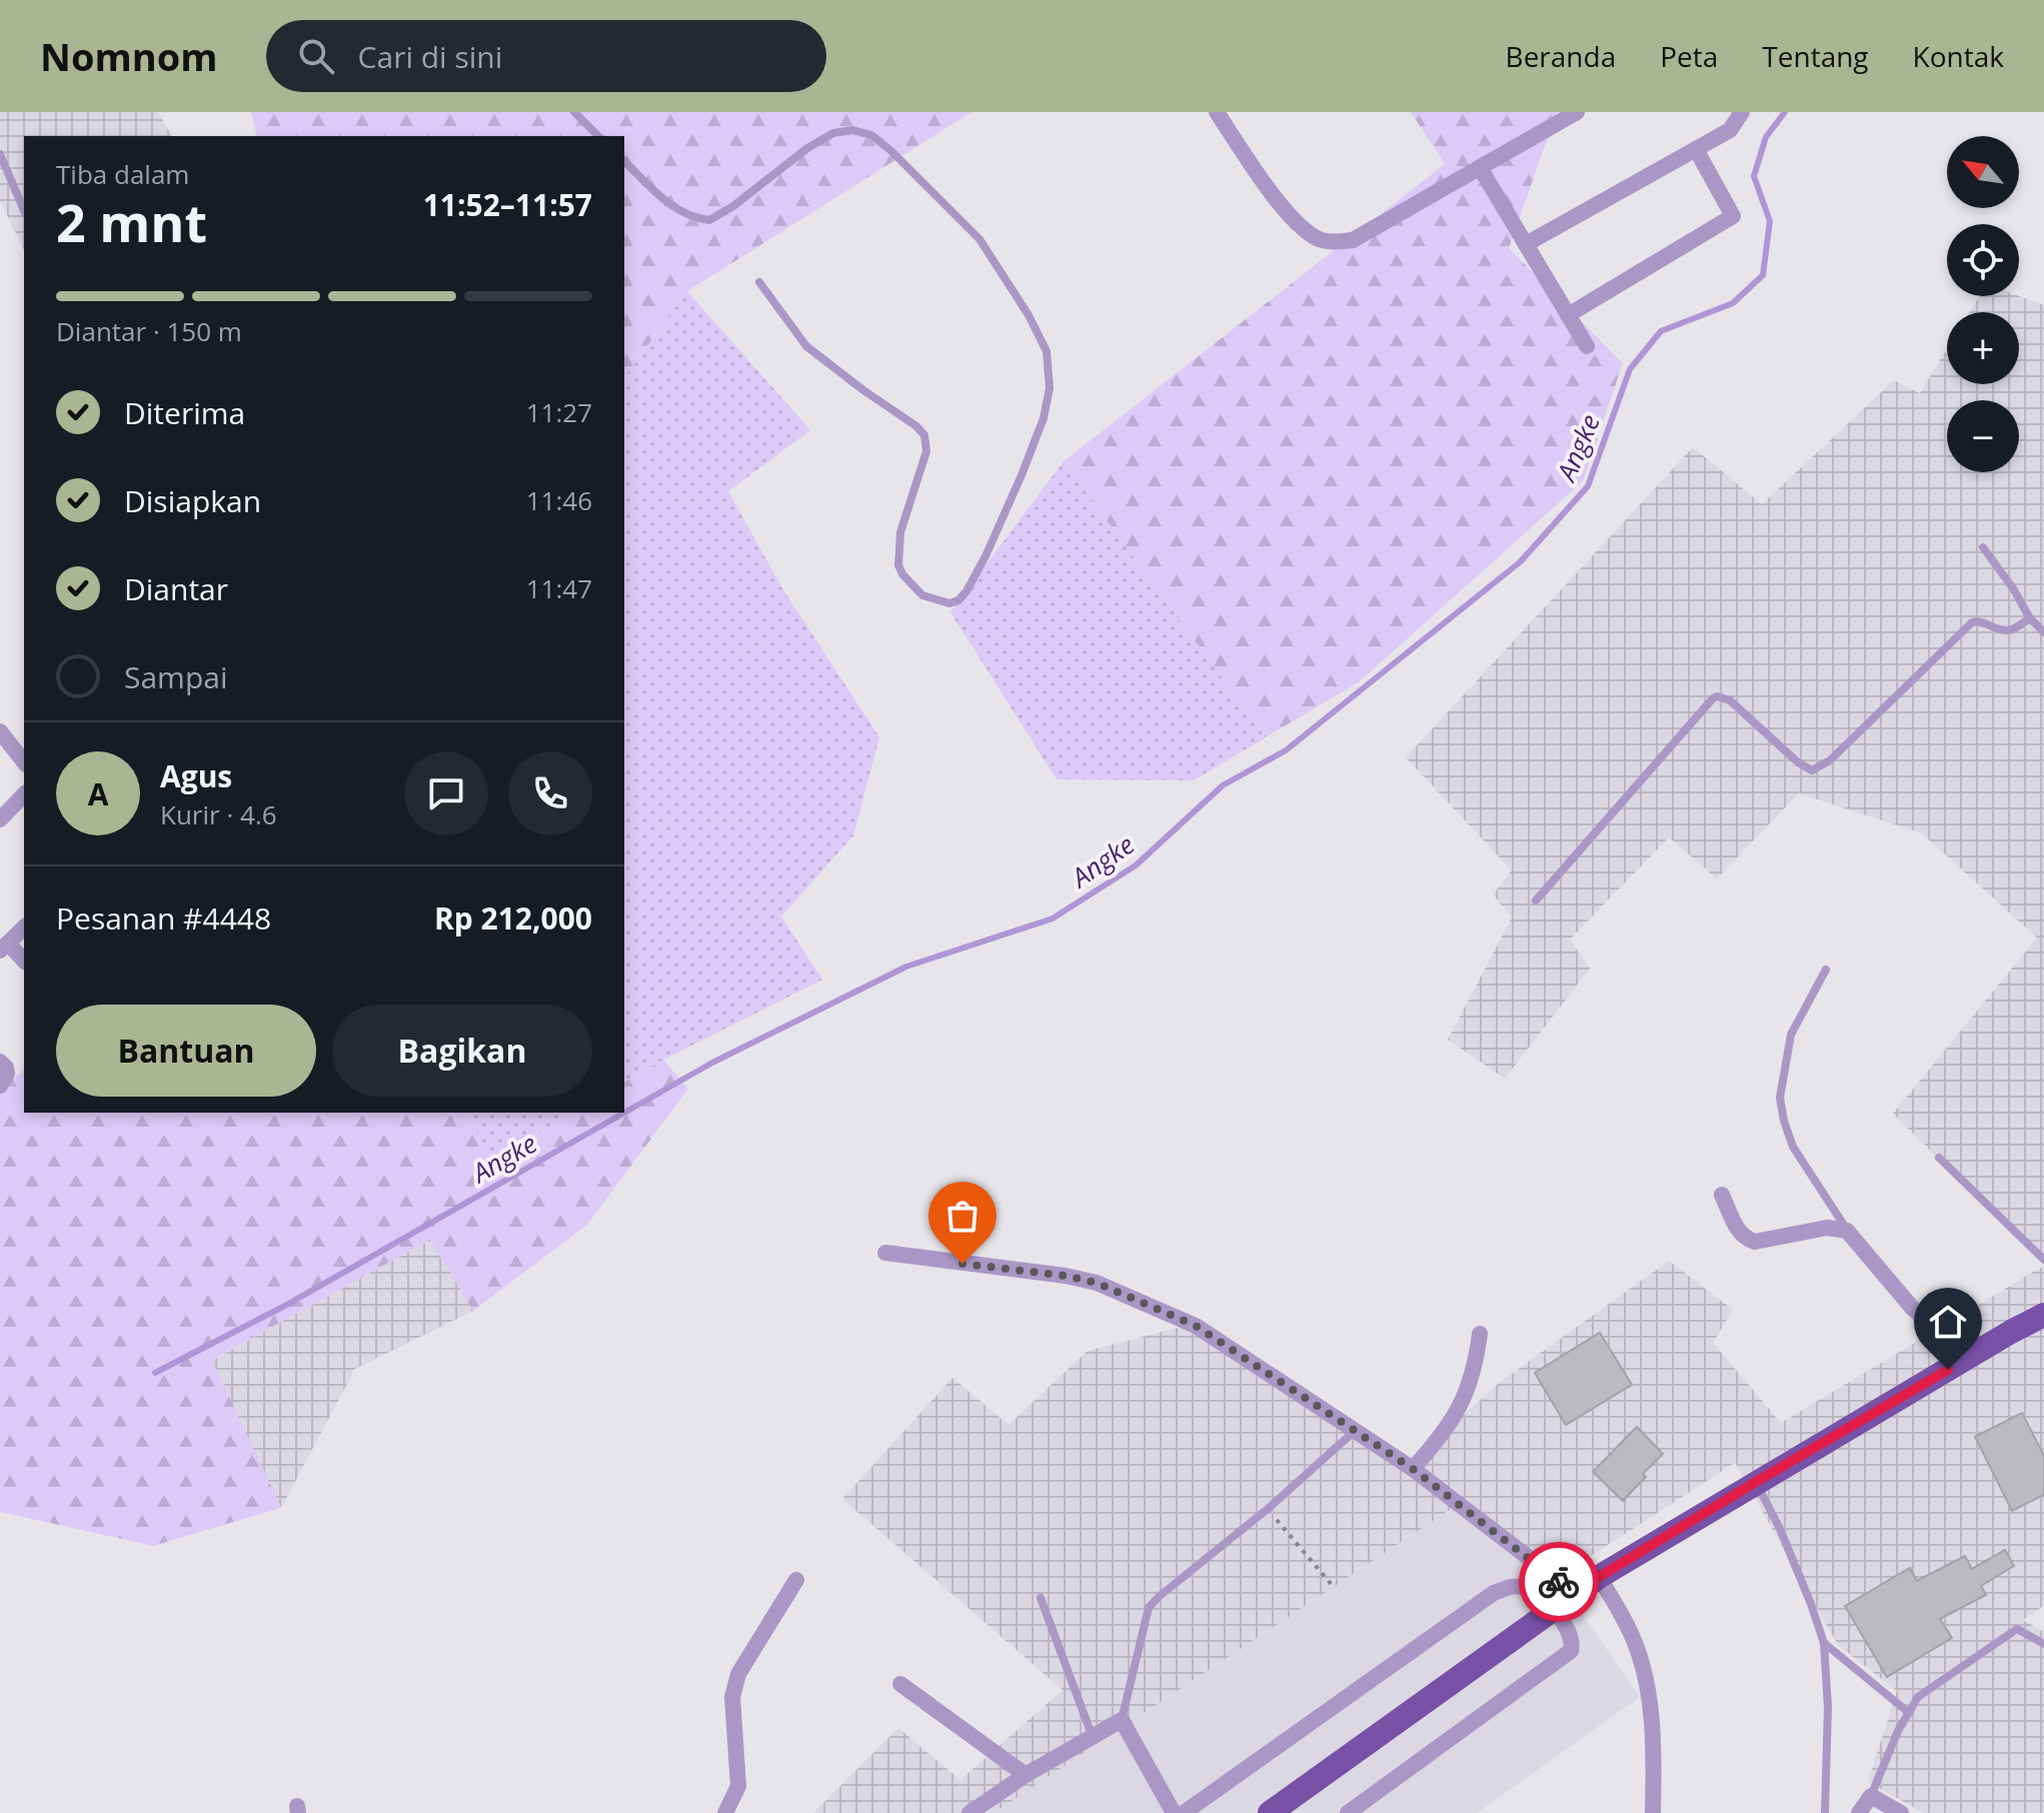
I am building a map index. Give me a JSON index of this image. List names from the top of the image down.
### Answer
{
  "water": ["Angke"],
  "north": "top left",
  "page": {
    "header": "Nomnom",
    "search": "Cari di sini",
    "nav": [
      "Beranda",
      "Peta",
      "Tentang",
      "Kontak"
    ],
    "map_buttons": ["+", "−"],
    "heading": ["2 mnt", "Tiba dalam", "11:52–11:57"],
    "panel": [
      "Agus",
      "Kurir · 4.6",
      "Pesanan #4448",
      "Rp 212,000"
    ],
    "bar": "Diantar · 150 m",
    "list": [
      ["Diterima", "11:27"],
      ["Disiapkan", "11:46"],
      ["Diantar", "11:47"],
      "Sampai"
    ],
    "round": "A",
    "buttons": ["Bantuan", "Bagikan"]
  }
}
